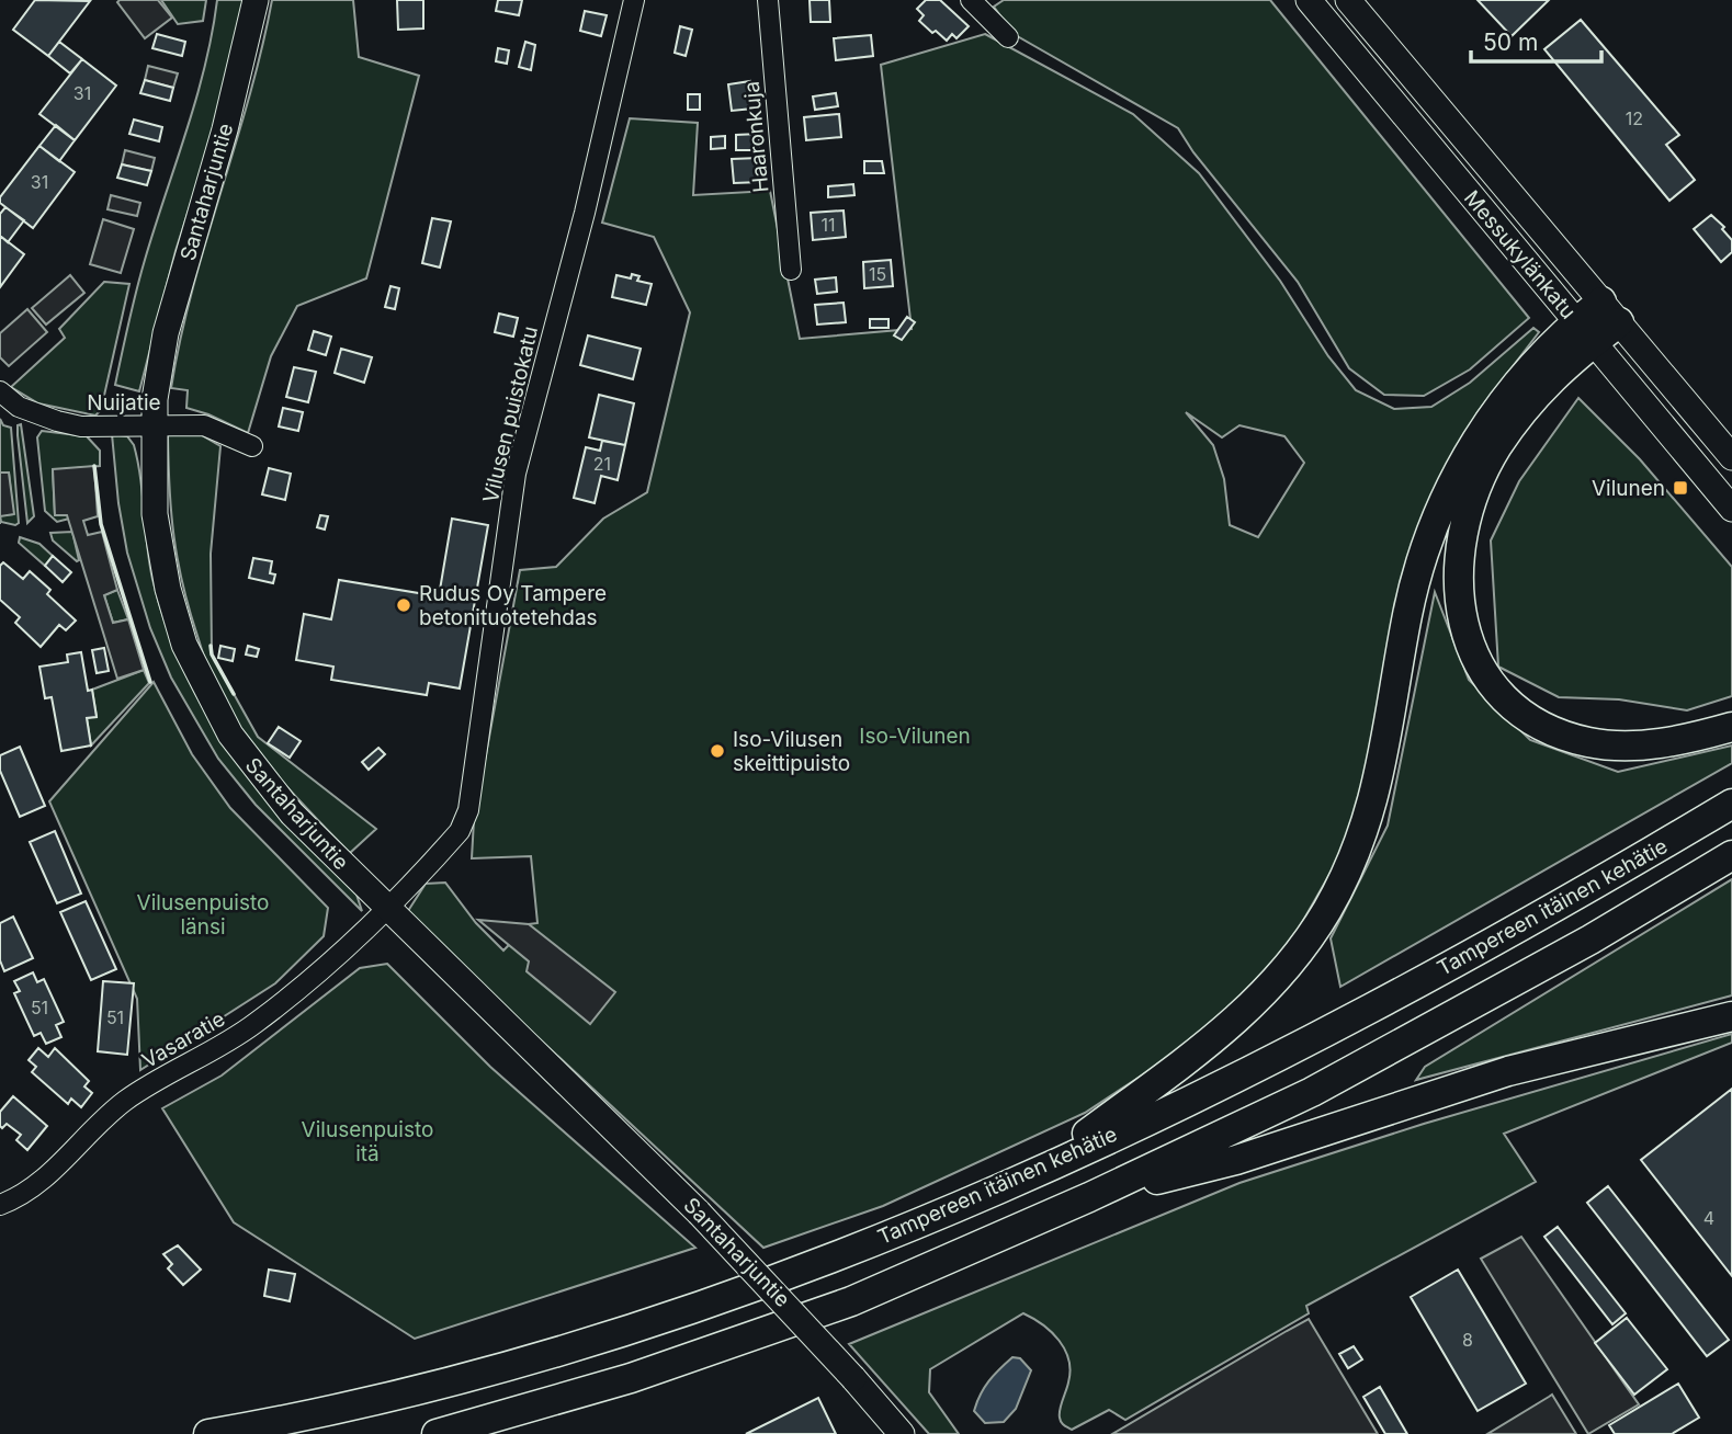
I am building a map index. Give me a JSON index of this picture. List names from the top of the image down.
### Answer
{
  "streets": {
    "highway": ["Tampereen itäinen kehätie"],
    "main road": ["Santaharjuntie", "Messukylänkatu"],
    "street": [
      "Haaronkuja",
      "Nuijatie",
      "Vilusen puistokatu",
      "Vasaratie"
    ]
  },
  "crossings": [
    ["Santaharjuntie", "Nuijatie"],
    ["Santaharjuntie", "Vilusen puistokatu"],
    ["Santaharjuntie", "Vasaratie"],
    ["Vilusen puistokatu", "Vasaratie"]
  ],
  "parks": ["Iso-Vilunen", "Vilusenpuisto länsi", "Vilusenpuisto itä"],
  "places": {
    "transit": ["Vilunen"],
    "other": ["Rudus Oy Tampere betonituotetehdas", "Iso-Vilusen skeittipuisto"]
  },
  "house_numbers": [
    "31",
    "12",
    "31",
    "11",
    "15",
    "21",
    "51",
    "51",
    "4",
    "8"
  ],
  "scale_bar": "50 m"
}
